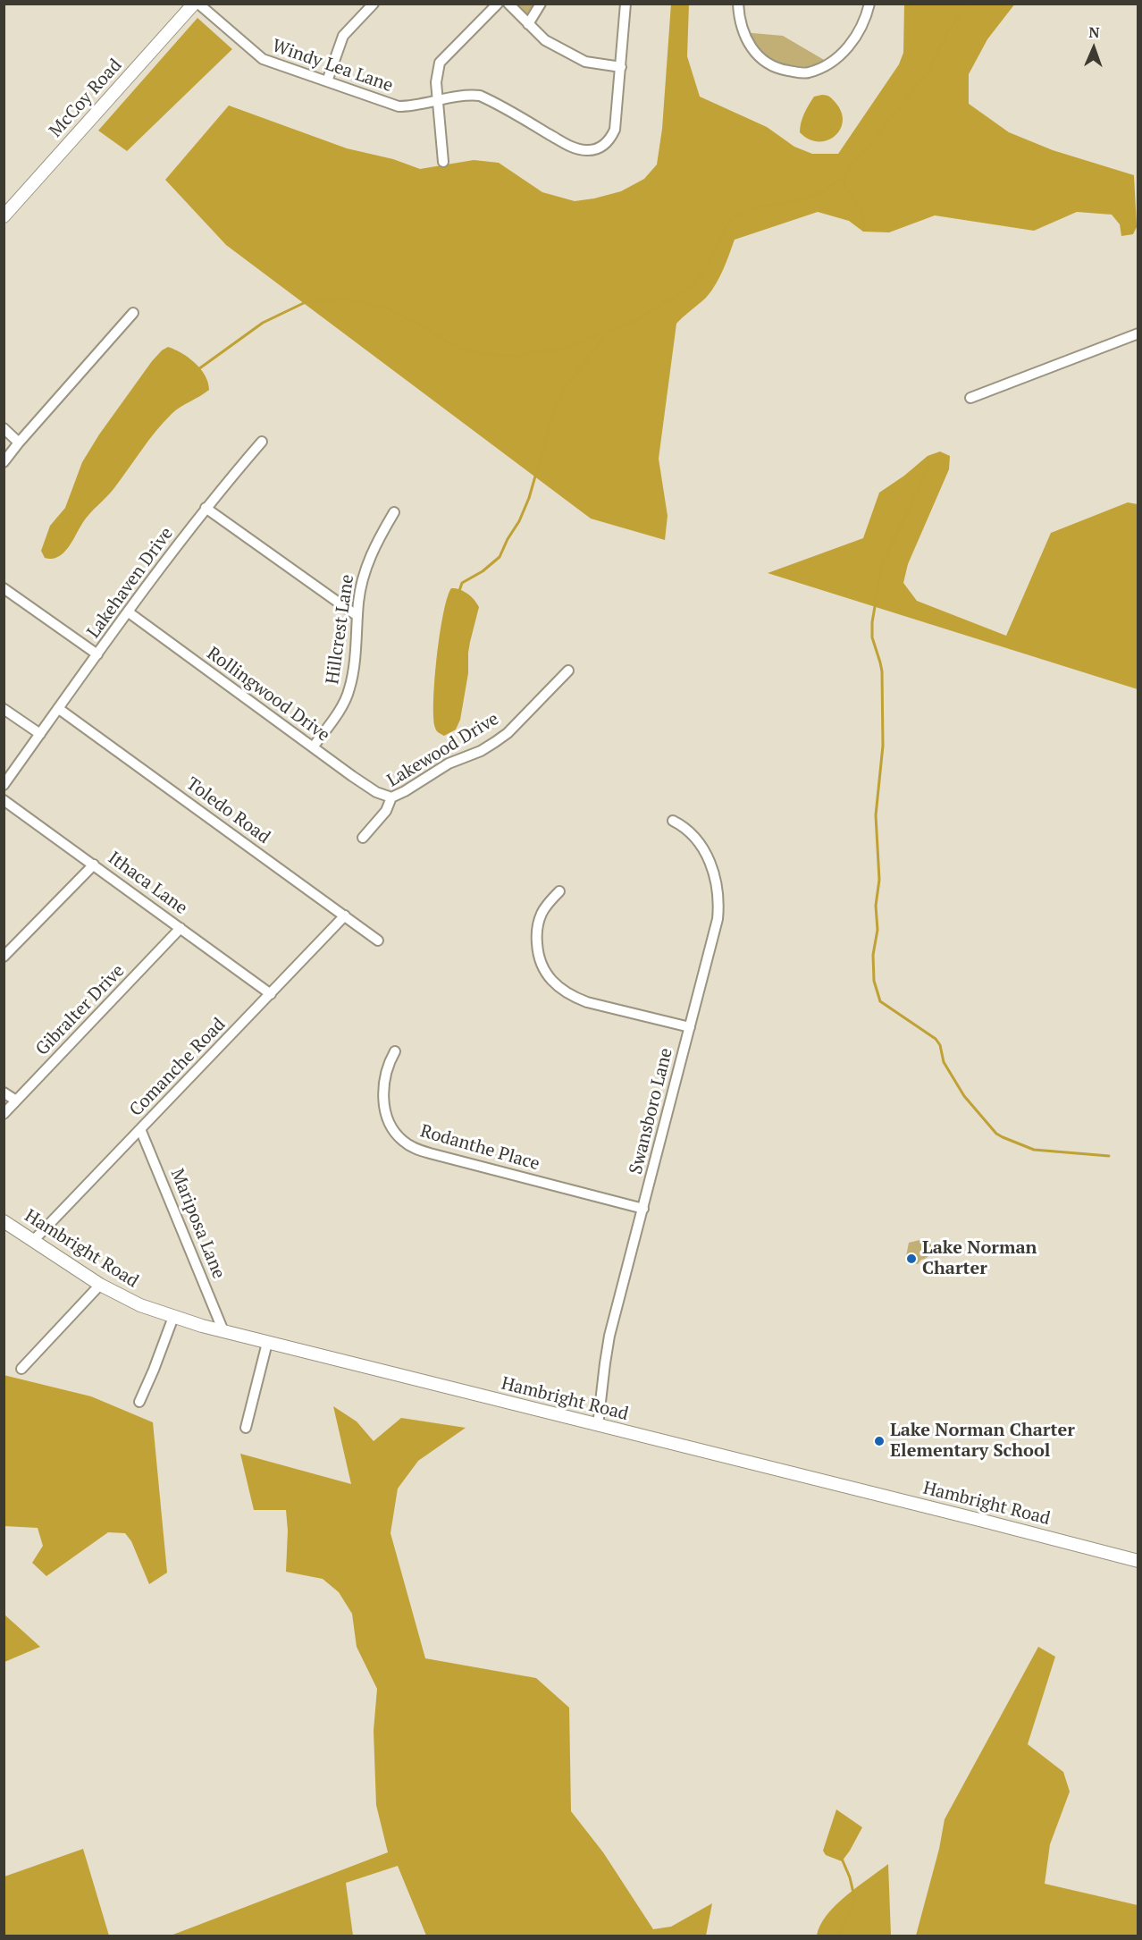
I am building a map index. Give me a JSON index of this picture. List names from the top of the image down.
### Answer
{
  "streets": {
    "main road": ["McCoy Road", "Hambright Road"],
    "street": [
      "Windy Lea Lane",
      "Lakehaven Drive",
      "Hillcrest Lane",
      "Rollingwood Drive",
      "Lakewood Drive",
      "Toledo Road",
      "Ithaca Lane",
      "Gibralter Drive",
      "Comanche Road",
      "Swansboro Lane",
      "Rodanthe Place",
      "Mariposa Lane"
    ]
  },
  "crossings": [
    ["Lakehaven Drive", "Rollingwood Drive"],
    ["Hillcrest Lane", "Rollingwood Drive"],
    ["Rollingwood Drive", "Lakewood Drive"],
    ["Toledo Road", "Comanche Road"],
    ["Ithaca Lane", "Gibralter Drive"],
    ["Ithaca Lane", "Comanche Road"],
    ["Comanche Road", "Mariposa Lane"],
    ["Comanche Road", "Hambright Road"],
    ["Swansboro Lane", "Rodanthe Place"],
    ["Swansboro Lane", "Hambright Road"],
    ["Mariposa Lane", "Hambright Road"]
  ],
  "places": ["Lake Norman Charter", "Lake Norman Charter Elementary School"],
  "north": "top"
}
